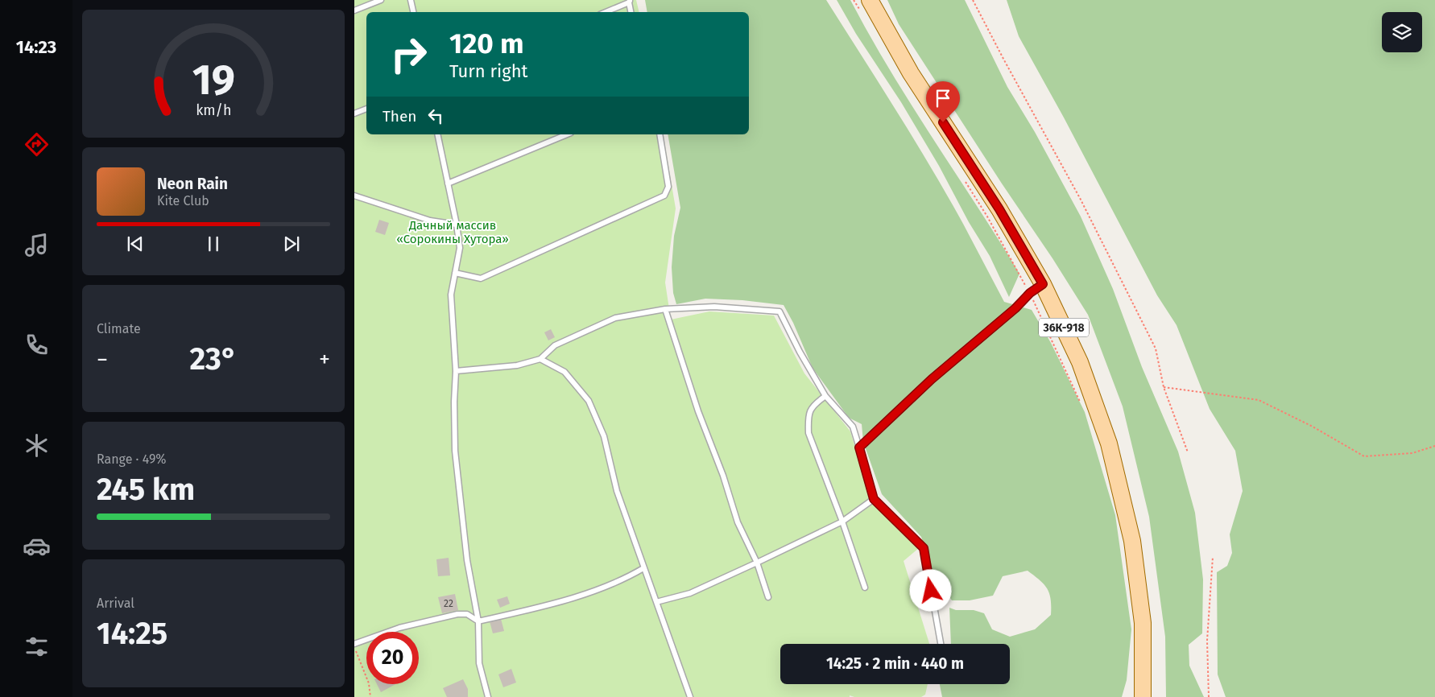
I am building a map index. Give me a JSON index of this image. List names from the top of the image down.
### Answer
{
  "streets": {
    "main road": ["36К-918"]
  },
  "parks": ["Дачный массив «Сорокины Хутора»"],
  "house_numbers": ["22"],
  "page": {
    "tabs": "14:23",
    "turn": ["120 m", "Turn right"],
    "then": "Then",
    "song": ["Neon Rain", "Kite Club"],
    "tile": [
      "Climate",
      ["Range · 49%", "245 km"],
      ["Arrival", "14:25"]
    ],
    "heat": ["−", "23°", "+"],
    "limit": "20",
    "trip": "14:25 · 2 min · 440 m",
    "gauge": ["19", "km/h"]
  }
}
